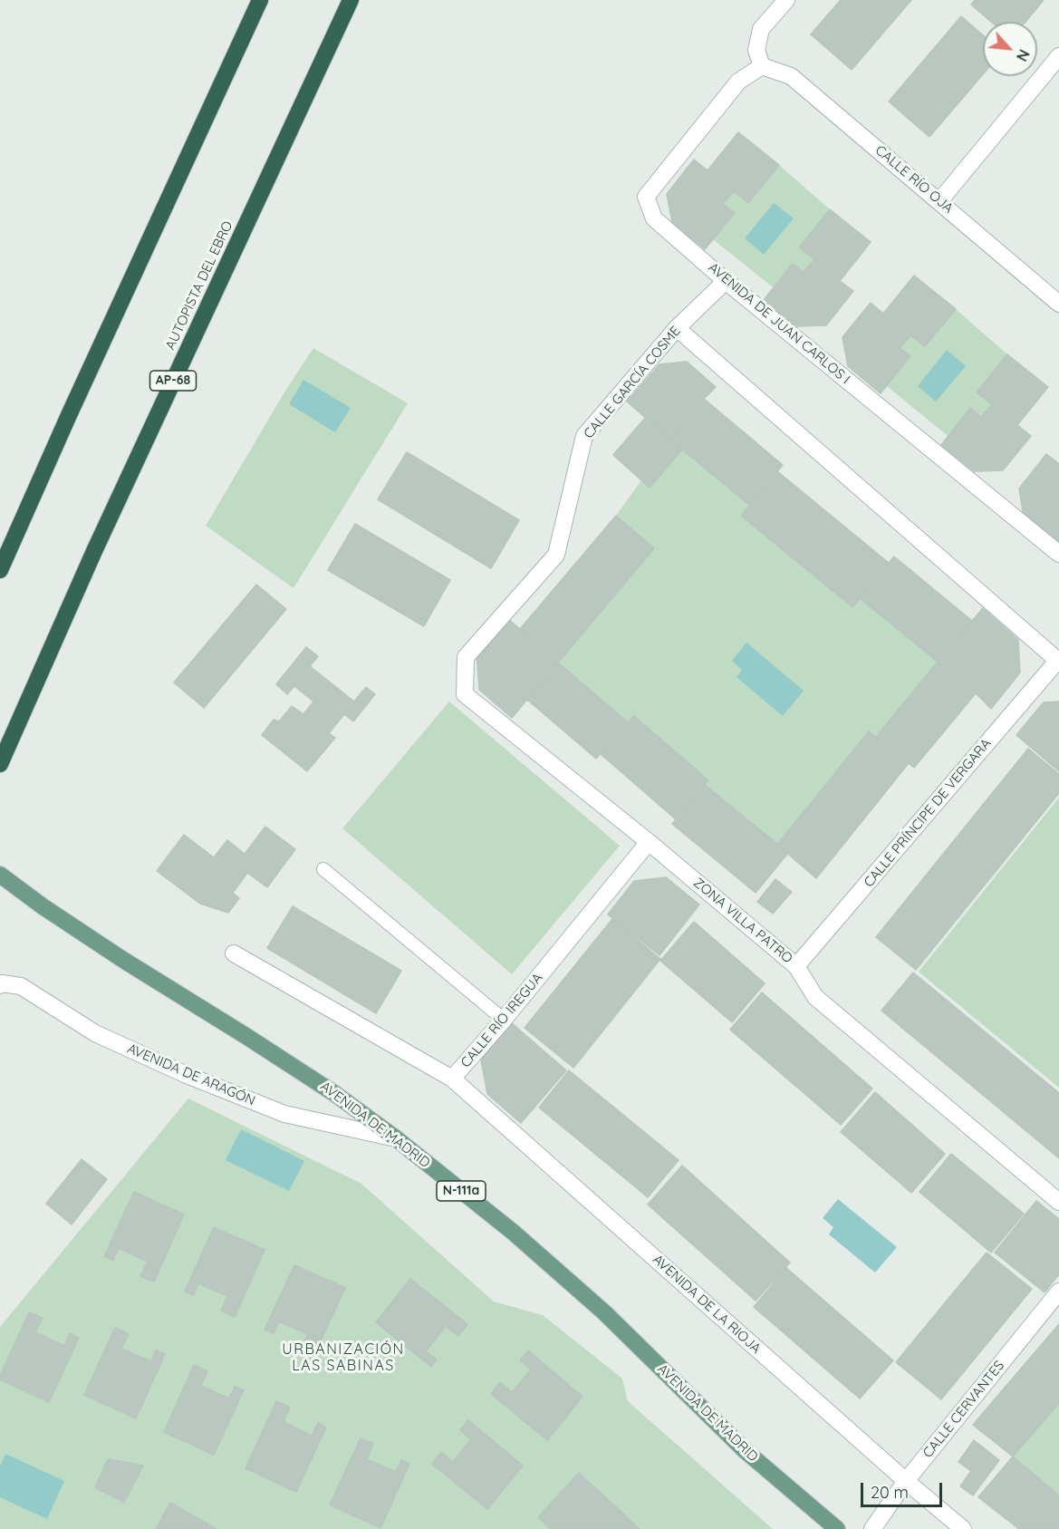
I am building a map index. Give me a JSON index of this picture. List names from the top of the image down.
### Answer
{
  "streets": {
    "highway": ["AUTOPISTA DEL EBRO", "AP-68"],
    "main road": ["AVENIDA DE MADRID", "N-111a"],
    "street": [
      "CALLE RÍO OJA",
      "AVENIDA DE JUAN CARLOS I",
      "CALLE GARCÍA COSME",
      "CALLE PRÍNCIPE DE VERGARA",
      "ZONA VILLA PATRO",
      "CALLE RÍO IREGUA",
      "AVENIDA DE ARAGÓN",
      "AVENIDA DE LA RIOJA",
      "CALLE CERVANTES"
    ]
  },
  "crossings": [
    ["CALLE RÍO OJA", "AVENIDA DE JUAN CARLOS I"],
    ["AVENIDA DE JUAN CARLOS I", "CALLE GARCÍA COSME"],
    ["CALLE GARCÍA COSME", "ZONA VILLA PATRO"],
    ["CALLE PRÍNCIPE DE VERGARA", "ZONA VILLA PATRO"],
    ["ZONA VILLA PATRO", "CALLE RÍO IREGUA"],
    ["CALLE RÍO IREGUA", "AVENIDA DE LA RIOJA"],
    ["AVENIDA DE ARAGÓN", "AVENIDA DE MADRID"],
    ["AVENIDA DE LA RIOJA", "CALLE CERVANTES"]
  ],
  "districts": ["URBANIZACIÓN LAS SABINAS"],
  "scale_bar": "20 m",
  "north": "bottom right"
}
